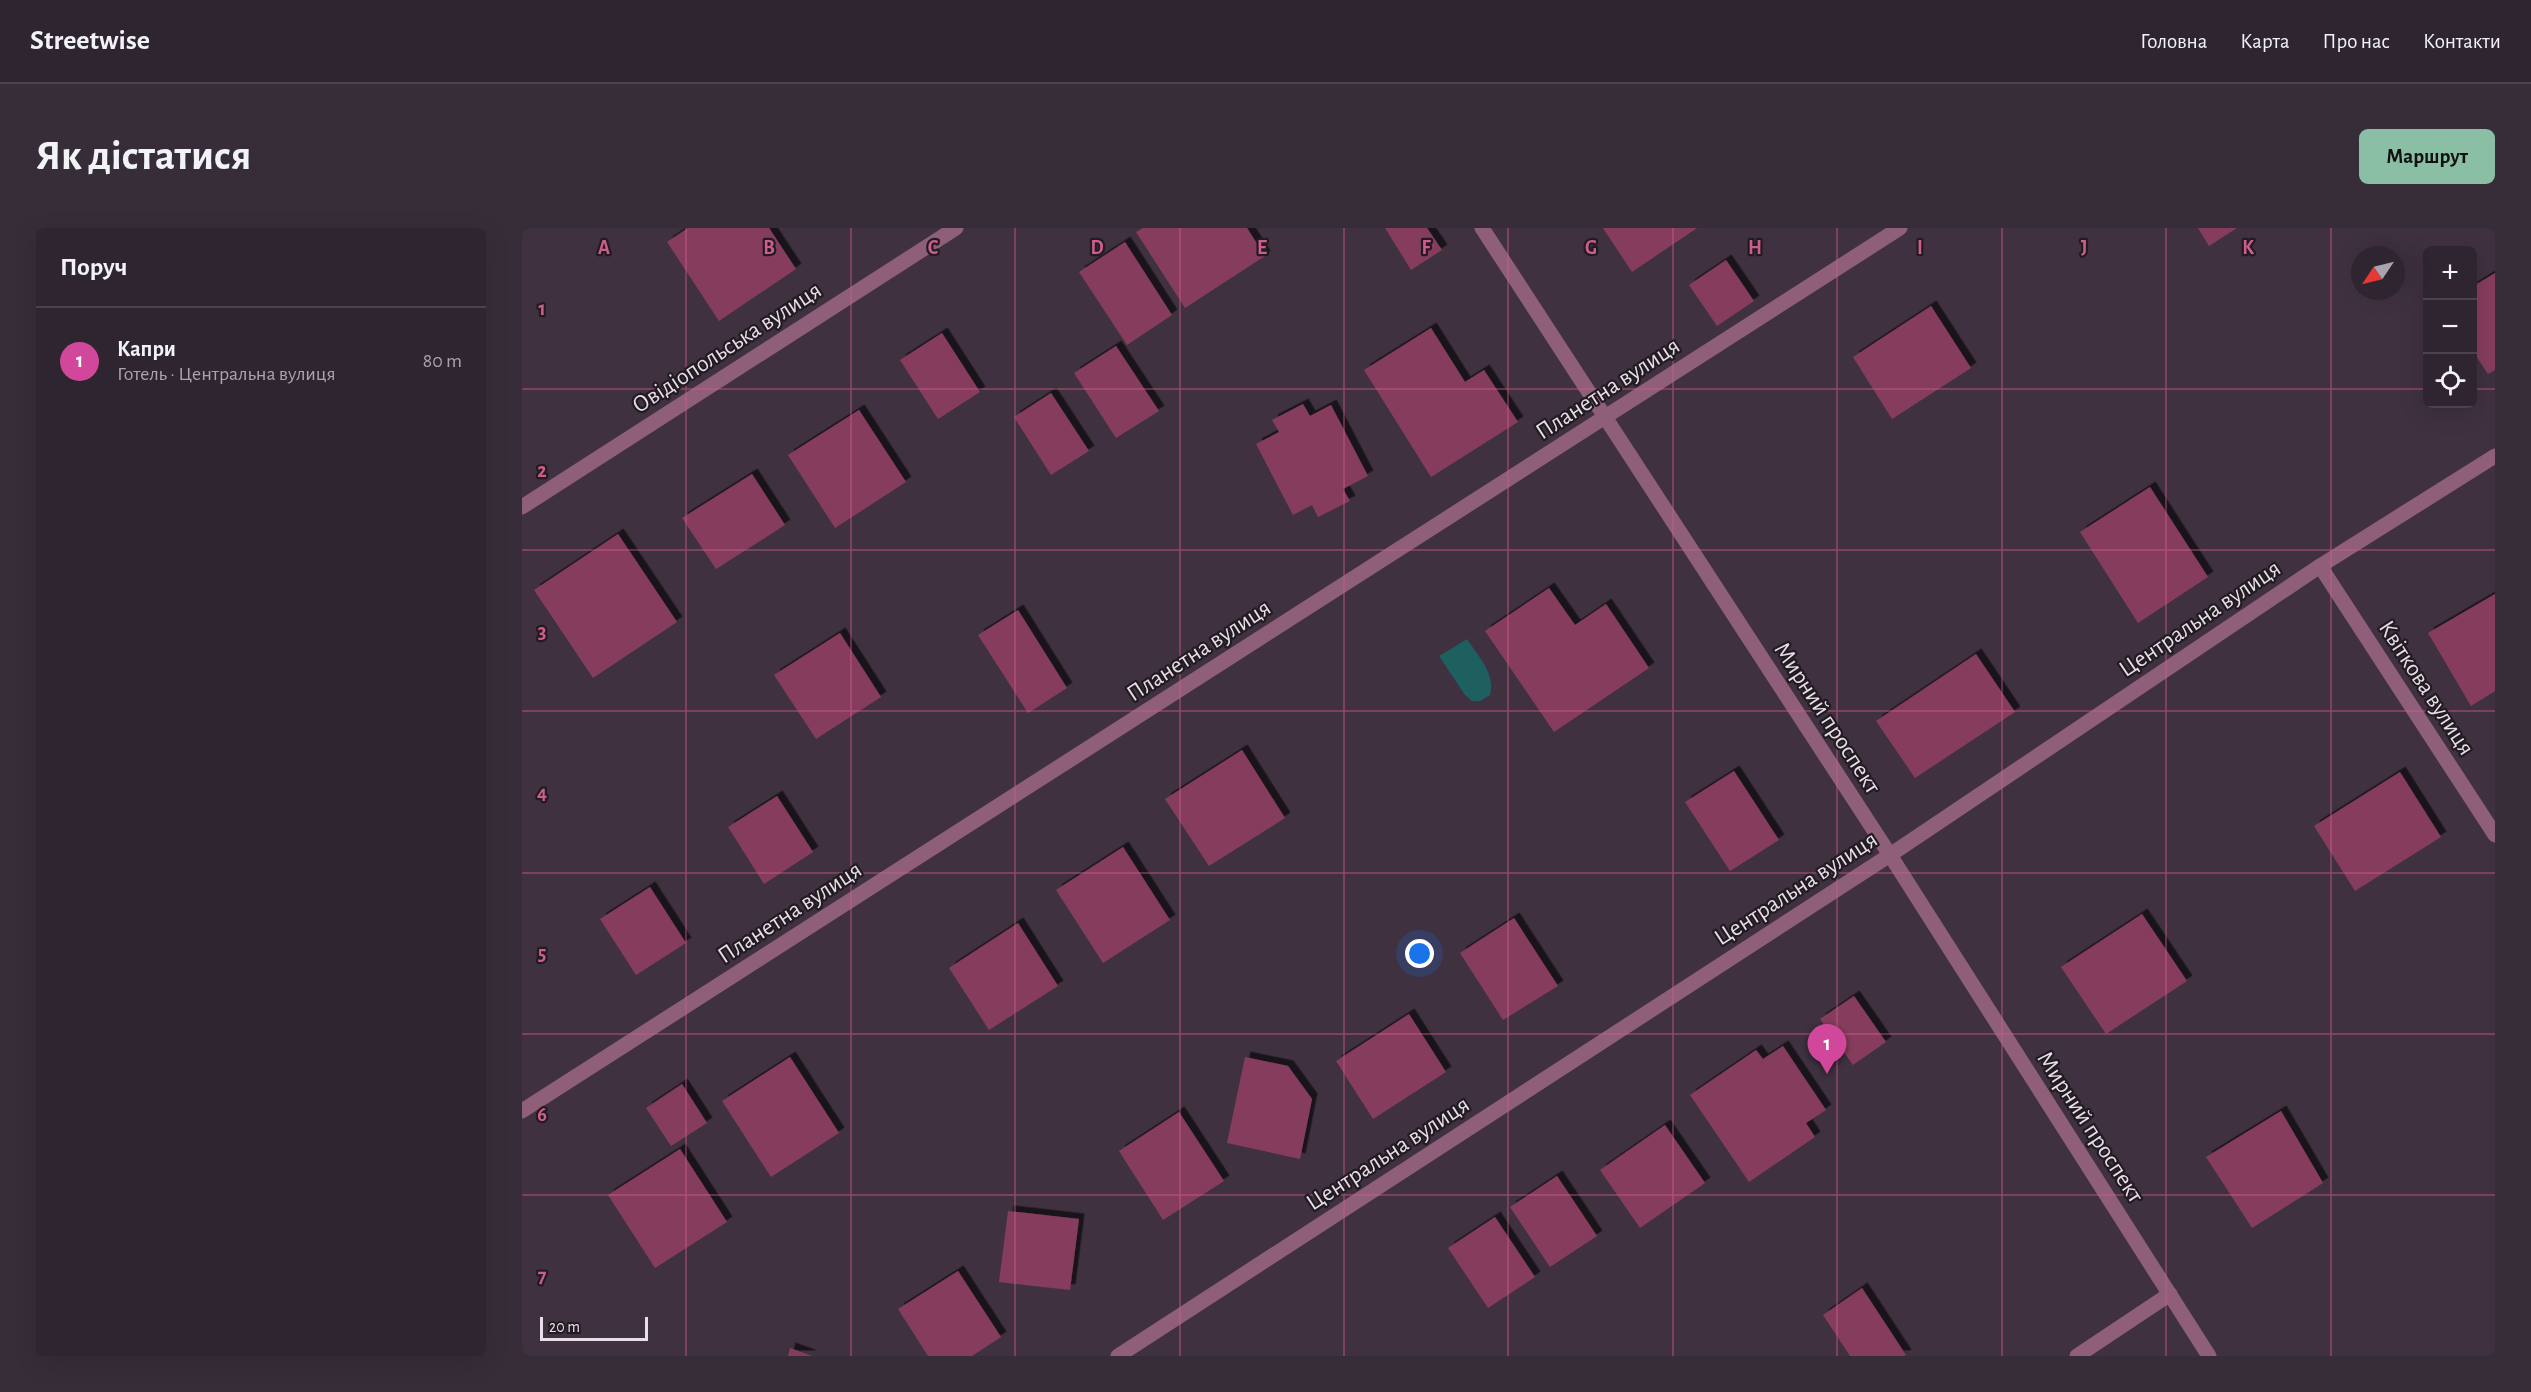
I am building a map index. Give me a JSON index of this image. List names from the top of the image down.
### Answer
{
  "streets": {
    "street": [
      "Овідіопольська вулиця",
      "Планетна вулиця",
      "Центральна вулиця",
      "Квіткова вулиця",
      "Мирний проспект"
    ]
  },
  "crossings": [
    ["Планетна вулиця", "Мирний проспект"],
    ["Центральна вулиця", "Квіткова вулиця"],
    ["Центральна вулиця", "Мирний проспект"]
  ],
  "scale_bar": "20 m",
  "north": "bottom left",
  "page": {
    "header": "Streetwise",
    "nav": [
      "Головна",
      "Карта",
      "Про нас",
      "Контакти"
    ],
    "buttons": "Маршрут",
    "title": "Як дістатися",
    "heading": "Поруч",
    "map_buttons": ["+", "−"],
    "list": [
      {
        "mark": "1",
        "name": "Капри",
        "note": "Готель · Центральна вулиця",
        "value": "80 m"
      }
    ],
    "pins": "1",
    "scale": "20 m"
  },
  "grid": {
    "columns": [
      "A",
      "B",
      "C",
      "D",
      "E",
      "F",
      "G",
      "H",
      "I",
      "J",
      "K"
    ],
    "rows": [
      "1",
      "2",
      "3",
      "4",
      "5",
      "6",
      "7"
    ]
  }
}
